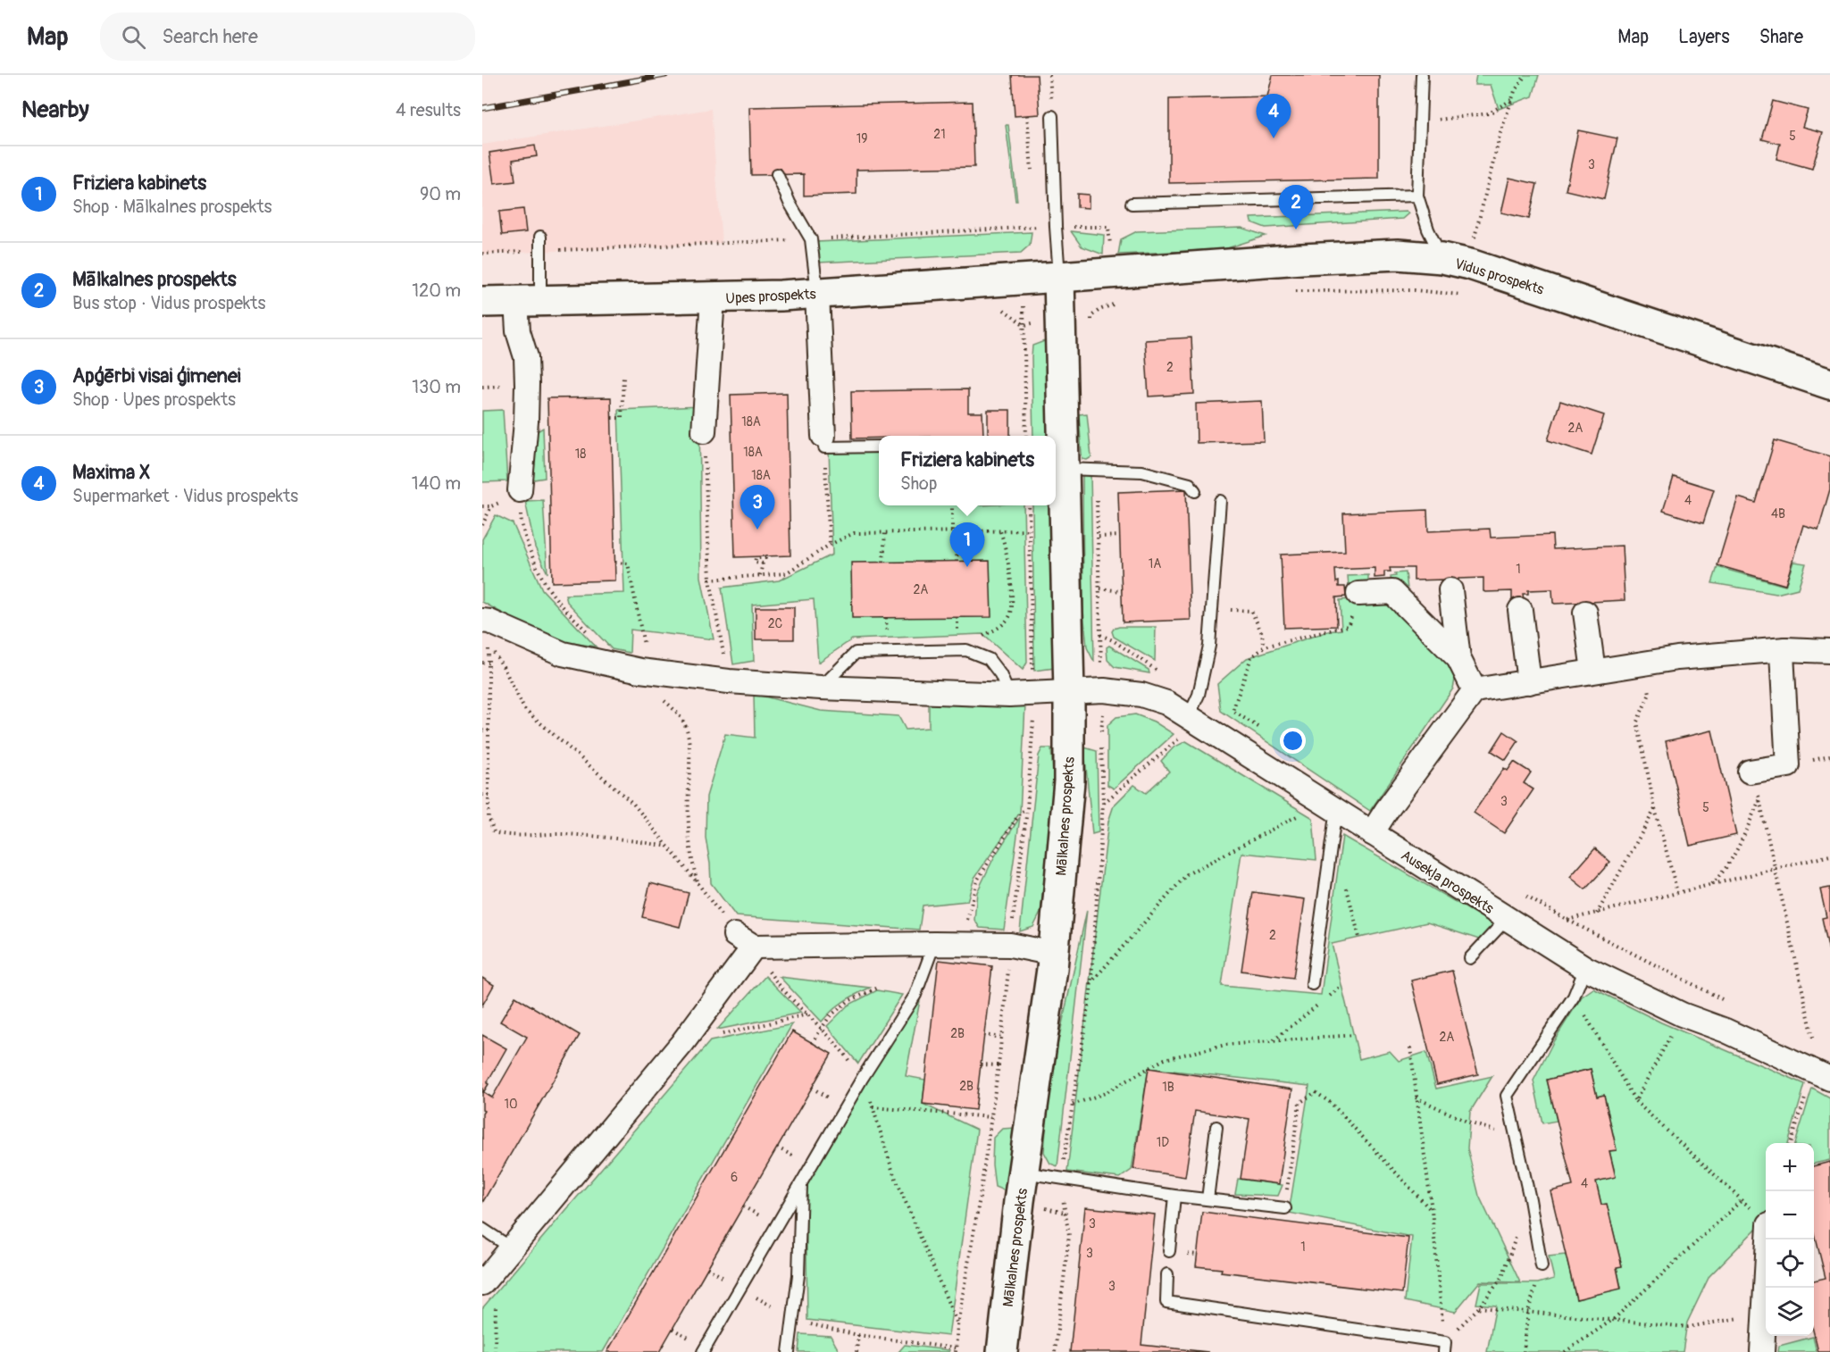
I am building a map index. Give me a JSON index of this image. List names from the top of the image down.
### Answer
{
  "streets": {
    "main road": ["Vidus prospekts", "Upes prospekts", "Mālkalnes prospekts"],
    "street": ["Ausekļa prospekts"]
  },
  "crossings": [
    ["Vidus prospekts", "Upes prospekts"],
    ["Vidus prospekts", "Mālkalnes prospekts"],
    ["Upes prospekts", "Mālkalnes prospekts"],
    ["Mālkalnes prospekts", "Ausekļa prospekts"]
  ],
  "house_numbers": [
    "21",
    "5",
    "19",
    "3",
    "2",
    "18A",
    "2A",
    "18A",
    "18",
    "18A",
    "4",
    "4B",
    "1A",
    "1",
    "2A",
    "2C",
    "3",
    "5",
    "2",
    "2B",
    "2A",
    "2B",
    "1B",
    "10",
    "1D",
    "6",
    "4",
    "3",
    "1",
    "3",
    "3"
  ],
  "page": {
    "header": "Map",
    "search": "Search here",
    "nav": ["Map", "Layers", "Share"],
    "heading": ["Nearby", "4 results"],
    "pins": [
      "4",
      "2",
      "3",
      "1"
    ],
    "list": [
      {
        "mark": "1",
        "name": "Friziera kabinets",
        "note": "Shop · Mālkalnes prospekts",
        "value": "90 m"
      },
      {
        "mark": "2",
        "name": "Mālkalnes prospekts",
        "note": "Bus stop · Vidus prospekts",
        "value": "120 m"
      },
      {
        "mark": "3",
        "name": "Apģērbi visai ģimenei",
        "note": "Shop · Upes prospekts",
        "value": "130 m"
      },
      {
        "mark": "4",
        "name": "Maxima X",
        "note": "Supermarket · Vidus prospekts",
        "value": "140 m"
      }
    ],
    "popup": ["Friziera kabinets", "Shop"],
    "map_buttons": ["+", "−"]
  }
}
